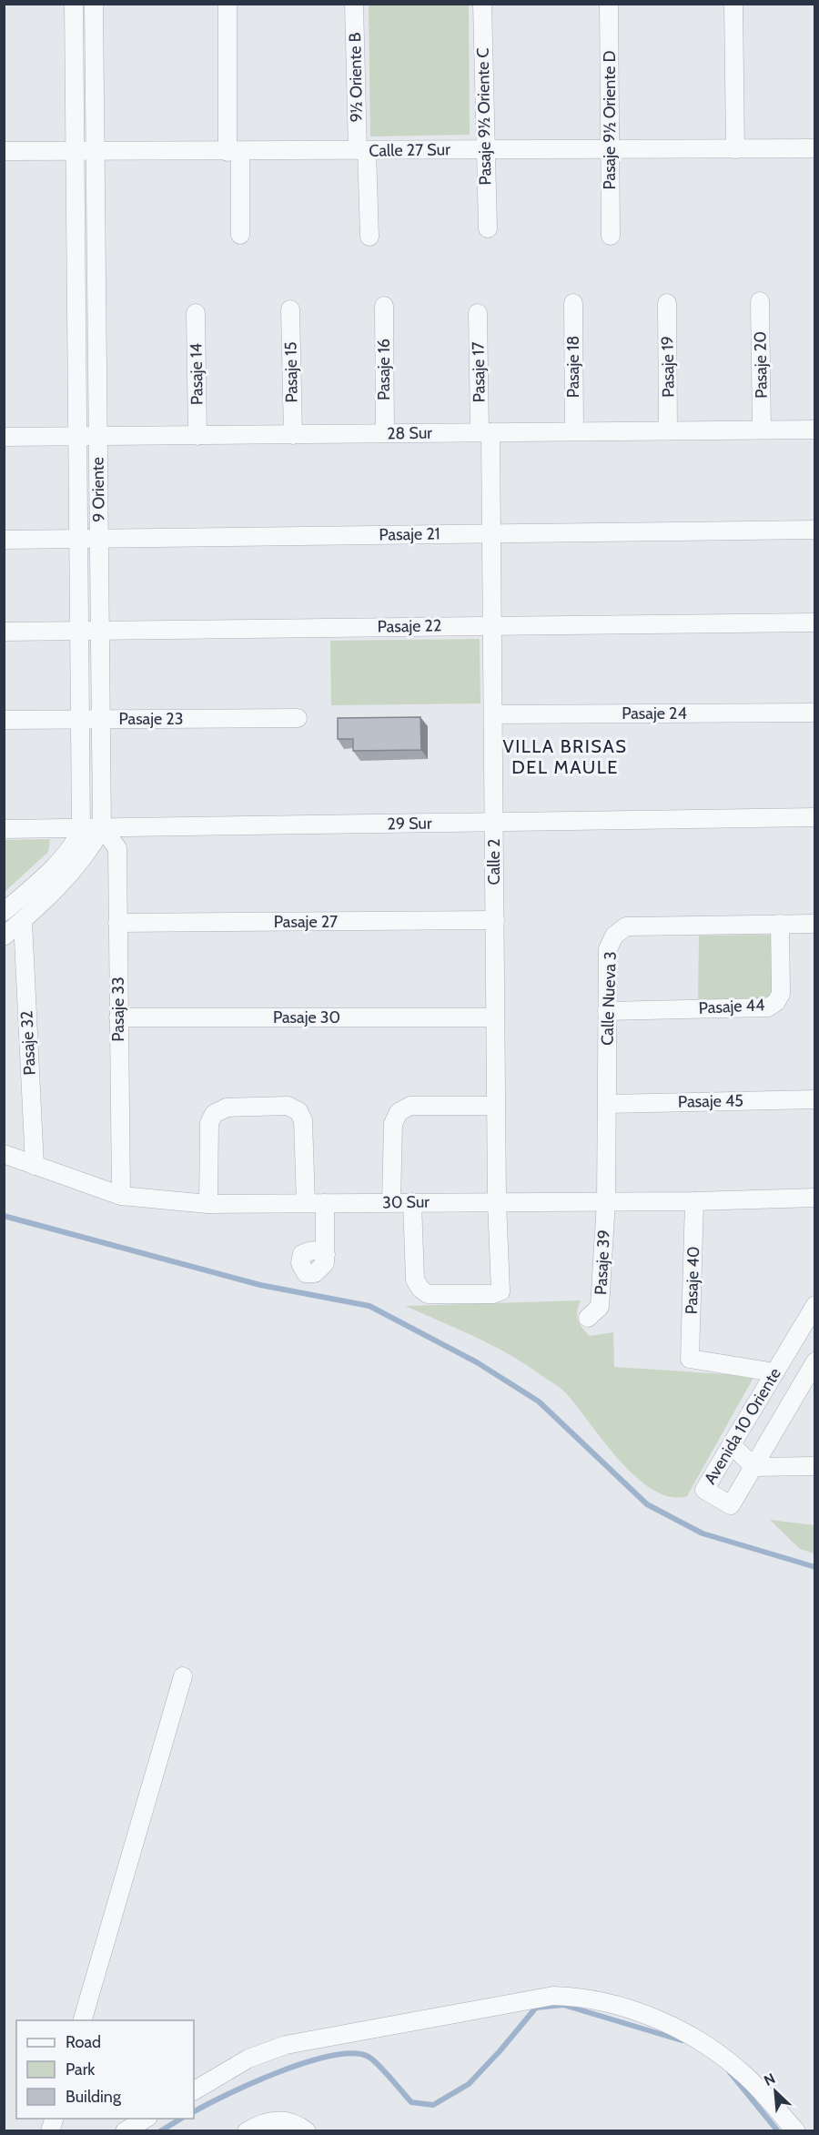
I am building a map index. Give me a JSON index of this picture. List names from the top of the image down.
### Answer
{
  "streets": {
    "street": [
      "9½ Oriente B",
      "Pasaje 9½ Oriente C",
      "Pasaje 9½ Oriente D",
      "Calle 27 Sur",
      "Pasaje 20",
      "Pasaje 18",
      "Pasaje 19",
      "Pasaje 16",
      "Pasaje 15",
      "Pasaje 17",
      "Pasaje 14",
      "28 Sur",
      "9 Oriente",
      "Pasaje 21",
      "Pasaje 22",
      "Pasaje 24",
      "Pasaje 23",
      "29 Sur",
      "Calle 2",
      "Pasaje 27",
      "Calle Nueva 3",
      "Pasaje 44",
      "Pasaje 33",
      "Pasaje 30",
      "Pasaje 32",
      "Pasaje 45",
      "30 Sur",
      "Pasaje 39",
      "Pasaje 40",
      "Avenida 10 Oriente"
    ]
  },
  "crossings": [
    ["9½ Oriente B", "Calle 27 Sur"],
    ["Pasaje 9½ Oriente C", "Calle 27 Sur"],
    ["Pasaje 9½ Oriente D", "Calle 27 Sur"],
    ["Calle 27 Sur", "9 Oriente"],
    ["Pasaje 20", "28 Sur"],
    ["Pasaje 18", "28 Sur"],
    ["Pasaje 19", "28 Sur"],
    ["Pasaje 16", "28 Sur"],
    ["Pasaje 15", "28 Sur"],
    ["Pasaje 17", "28 Sur"],
    ["Pasaje 17", "Calle 2"],
    ["Pasaje 14", "28 Sur"],
    ["28 Sur", "9 Oriente"],
    ["28 Sur", "Calle 2"],
    ["9 Oriente", "Pasaje 21"],
    ["9 Oriente", "Pasaje 22"],
    ["9 Oriente", "Pasaje 23"],
    ["9 Oriente", "29 Sur"],
    ["9 Oriente", "Pasaje 33"],
    ["Pasaje 21", "Calle 2"],
    ["Pasaje 22", "Calle 2"],
    ["Pasaje 24", "Calle 2"],
    ["29 Sur", "Calle 2"],
    ["29 Sur", "Pasaje 33"],
    ["Calle 2", "Pasaje 27"],
    ["Calle 2", "Pasaje 30"],
    ["Calle 2", "30 Sur"],
    ["Pasaje 27", "Pasaje 33"],
    ["Calle Nueva 3", "Pasaje 44"],
    ["Calle Nueva 3", "Pasaje 45"],
    ["Calle Nueva 3", "30 Sur"],
    ["Calle Nueva 3", "Pasaje 39"],
    ["Pasaje 33", "Pasaje 30"],
    ["Pasaje 33", "30 Sur"],
    ["Pasaje 32", "30 Sur"],
    ["30 Sur", "Pasaje 39"],
    ["30 Sur", "Pasaje 40"],
    ["Pasaje 40", "Avenida 10 Oriente"]
  ],
  "districts": ["VILLA BRISAS DEL MAULE"],
  "legend": ["Road", "Park", "Building"],
  "north": "top left"
}
